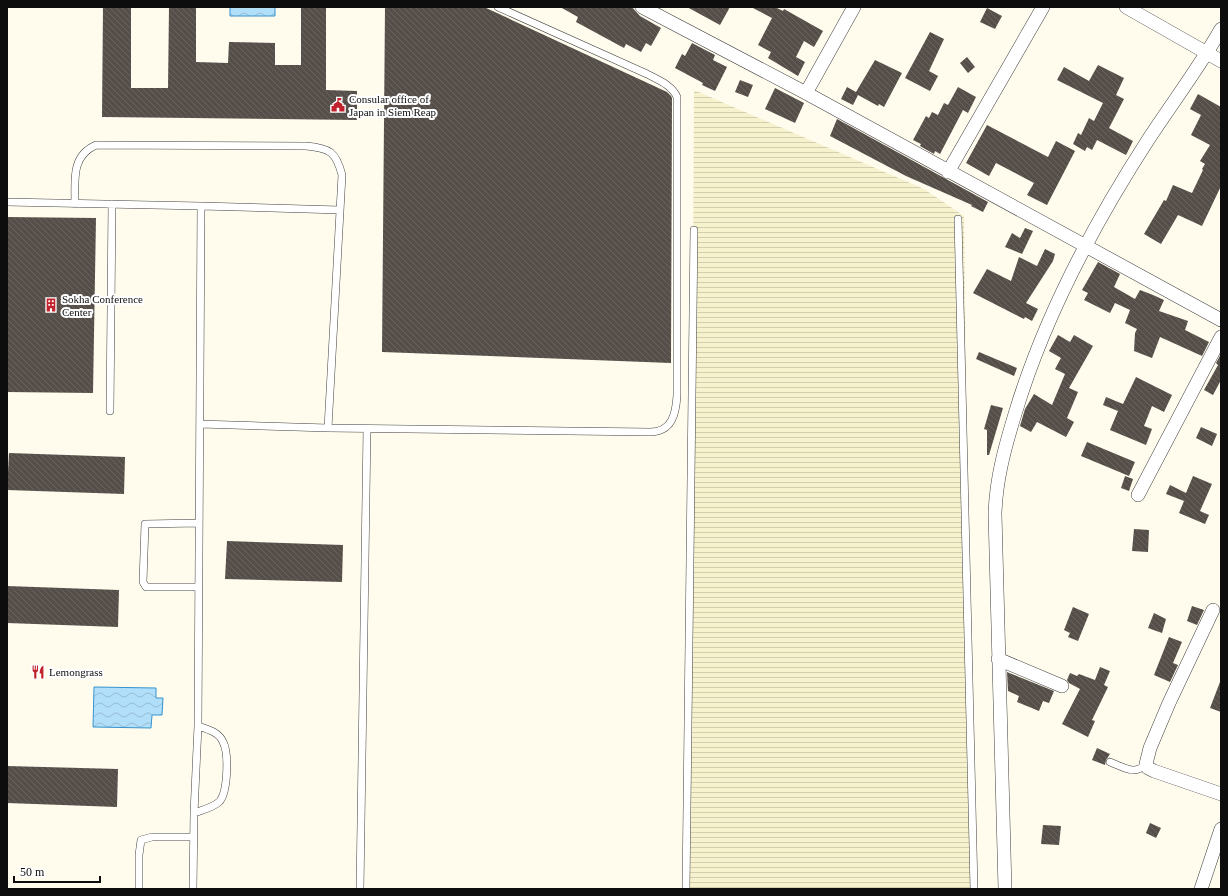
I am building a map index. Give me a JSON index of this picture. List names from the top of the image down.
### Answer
{
  "places": {
    "public building": ["Consular office of Japan in Siem Reap"],
    "building": ["Sokha Conference Center"],
    "restaurant": ["Lemongrass"]
  },
  "scale_bar": "50 m"
}
